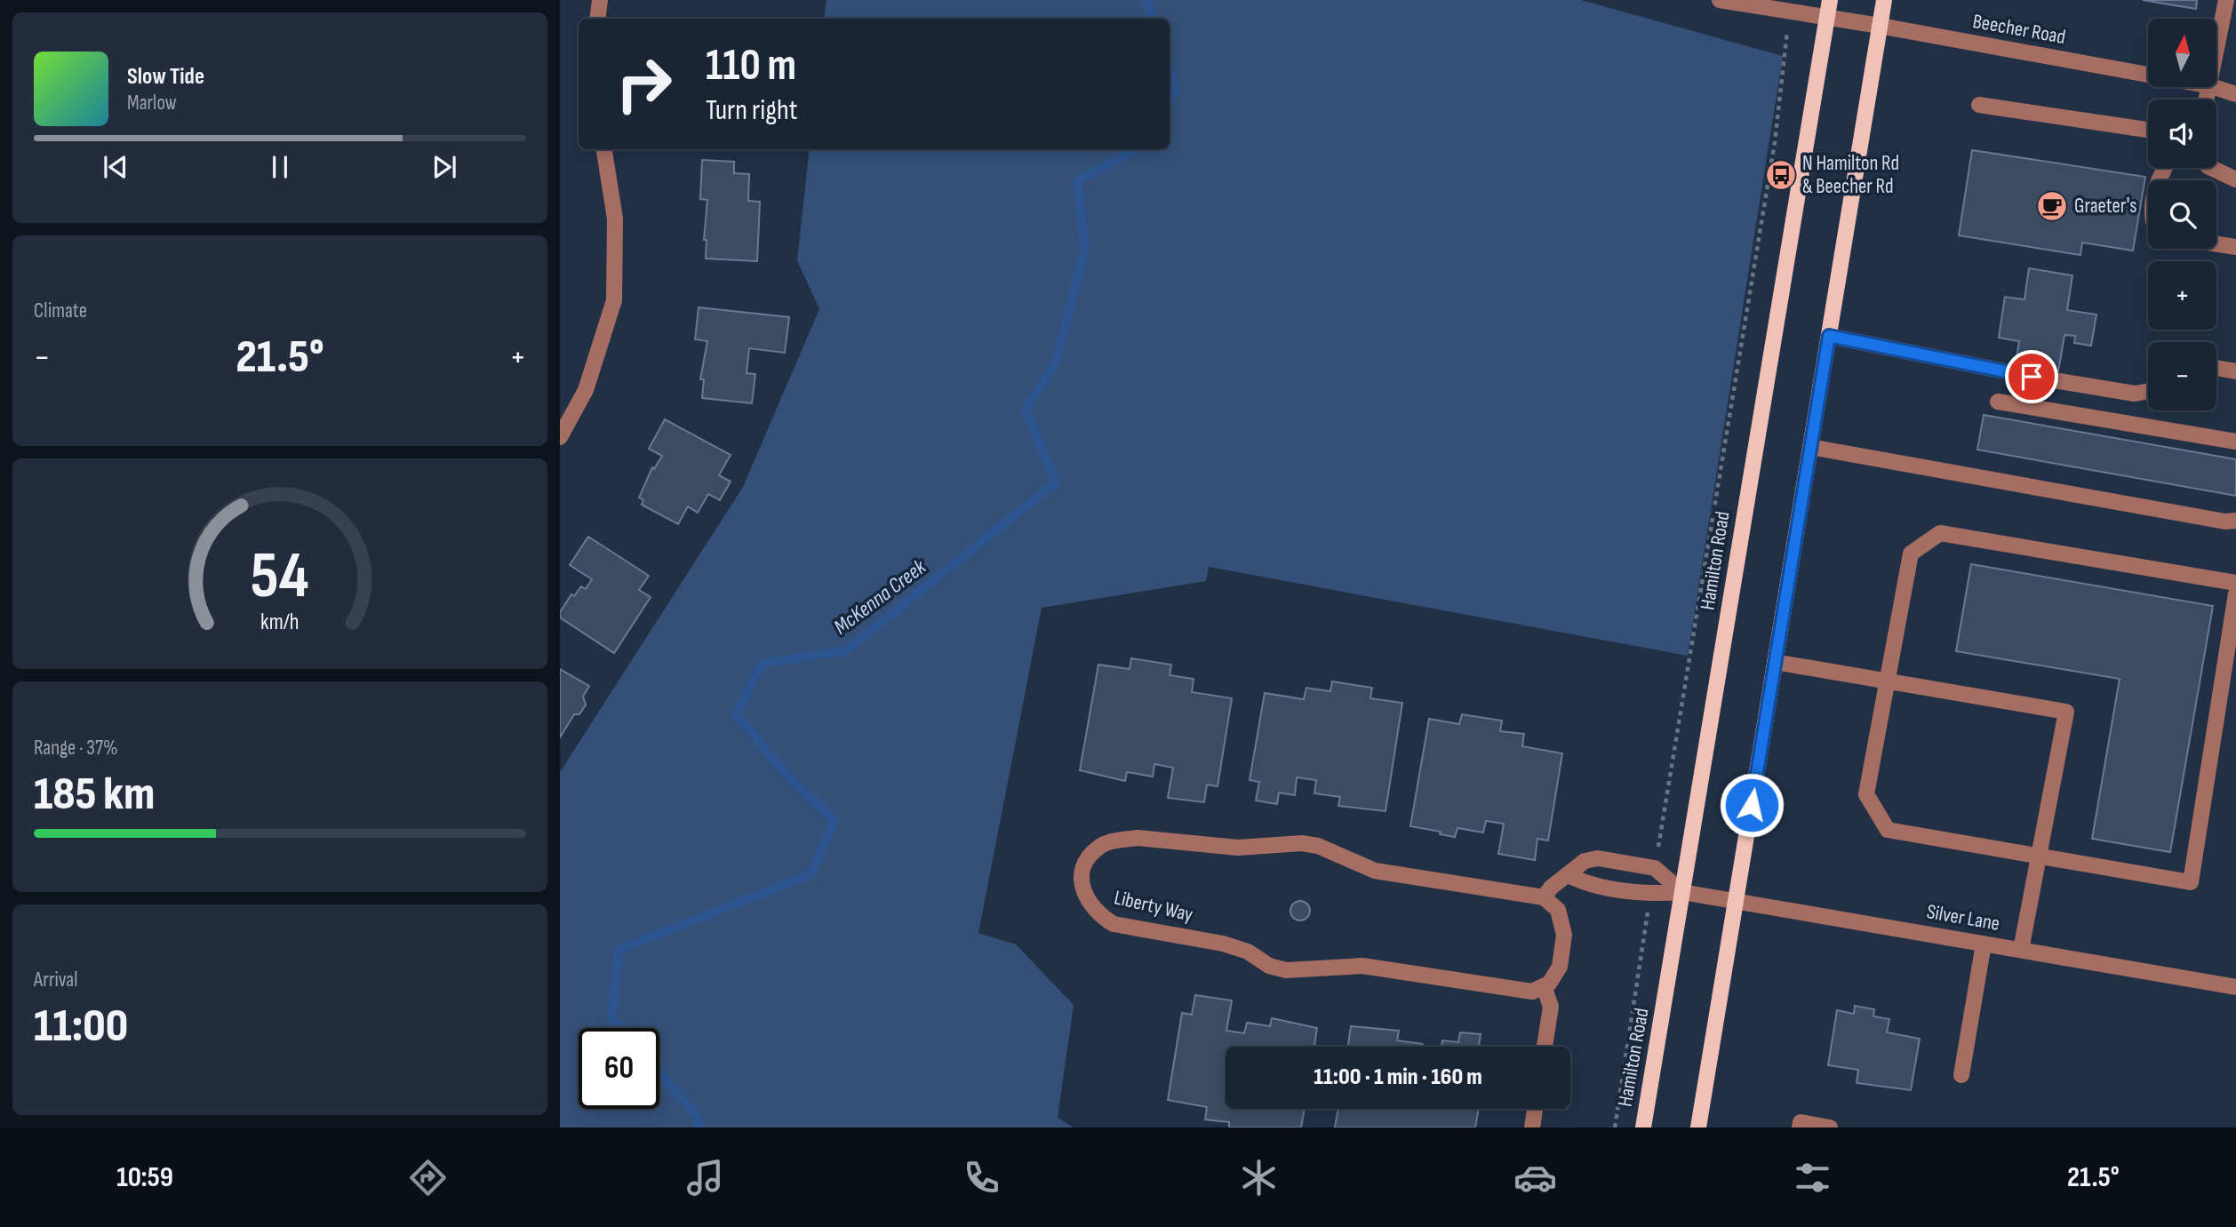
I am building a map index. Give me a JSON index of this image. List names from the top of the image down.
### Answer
{
  "streets": {
    "main road": ["Hamilton Road"],
    "street": ["Beecher Road", "Liberty Way", "Silver Lane"]
  },
  "crossings": [
    ["Beecher Road", "Hamilton Road"],
    ["Hamilton Road", "Silver Lane"]
  ],
  "water": ["McKenna Creek"],
  "places": {
    "bus stop": ["N Hamilton Rd & Beecher Rd"],
    "cafe": ["Graeter's"]
  },
  "north": "top",
  "page": {
    "map_buttons": ["+", "−"],
    "turn": ["110 m", "Turn right"],
    "song": ["Slow Tide", "Marlow"],
    "tile": [
      "Climate",
      ["Range · 37%", "185 km"],
      ["Arrival", "11:00"]
    ],
    "heat": ["−", "21.5°", "+"],
    "limit": "60",
    "trip": "11:00 · 1 min · 160 m",
    "tabs": ["10:59", "21.5°"],
    "gauge": ["54", "km/h"]
  }
}
